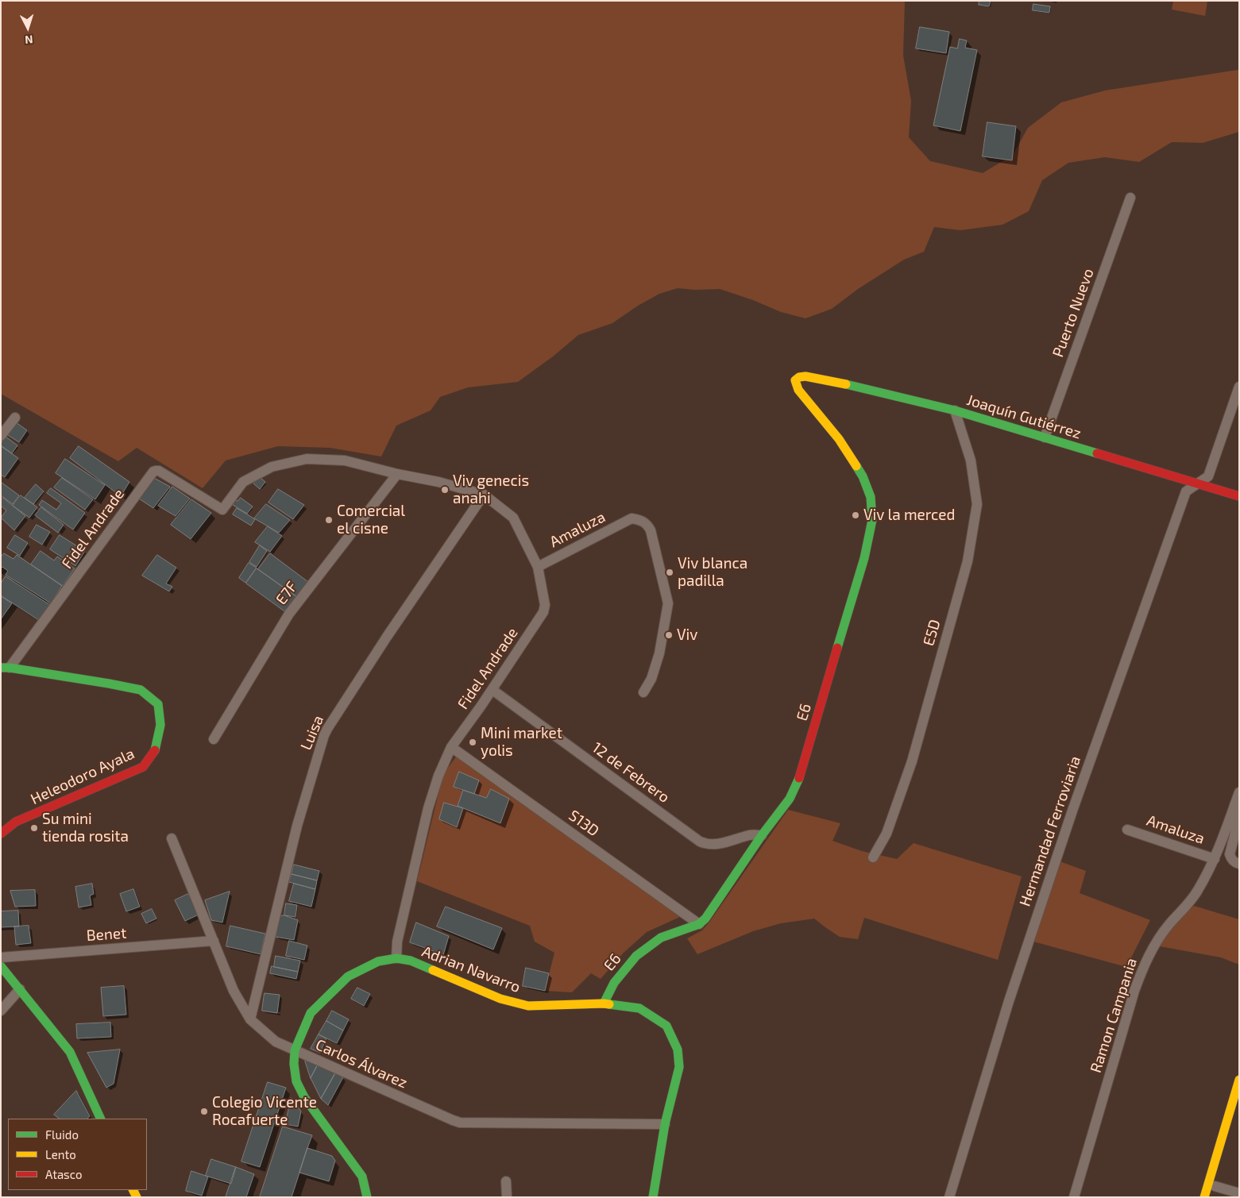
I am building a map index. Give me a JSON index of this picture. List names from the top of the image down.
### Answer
{
  "streets": {
    "street": [
      "Puerto Nuevo",
      "Joaquín Gutiérrez",
      "Fidel Andrade",
      "Amaluza",
      "E7F",
      "E5D",
      "E6",
      "Luisa",
      "12 de Febrero",
      "Heleodoro Ayala",
      "S13D",
      "Hermandad Ferroviaria",
      "Benet",
      "Adrian Navarro",
      "Ramon Campania",
      "Carlos Álvarez"
    ]
  },
  "crossings": [
    ["Puerto Nuevo", "Joaquín Gutiérrez"],
    ["Joaquín Gutiérrez", "E5D"],
    ["Joaquín Gutiérrez", "E6"],
    ["Joaquín Gutiérrez", "Hermandad Ferroviaria"],
    ["Fidel Andrade", "Amaluza"],
    ["Fidel Andrade", "E7F"],
    ["Fidel Andrade", "Luisa"],
    ["Fidel Andrade", "12 de Febrero"],
    ["Fidel Andrade", "Heleodoro Ayala"],
    ["Fidel Andrade", "S13D"],
    ["Fidel Andrade", "Adrian Navarro"],
    ["Amaluza", "Ramon Campania"],
    ["E6", "12 de Febrero"],
    ["E6", "S13D"],
    ["E6", "Adrian Navarro"],
    ["Luisa", "Carlos Álvarez"],
    ["Benet", "Carlos Álvarez"],
    ["Adrian Navarro", "Carlos Álvarez"]
  ],
  "places": [
    "Viv genecis anahi",
    "Viv la merced",
    "Comercial el cisne",
    "Viv blanca padilla",
    "Viv",
    "Mini market yolis",
    "Su mini tienda rosita",
    "Colegio Vicente Rocafuerte"
  ],
  "legend": ["Fluido", "Lento", "Atasco"],
  "north": "bottom"
}
